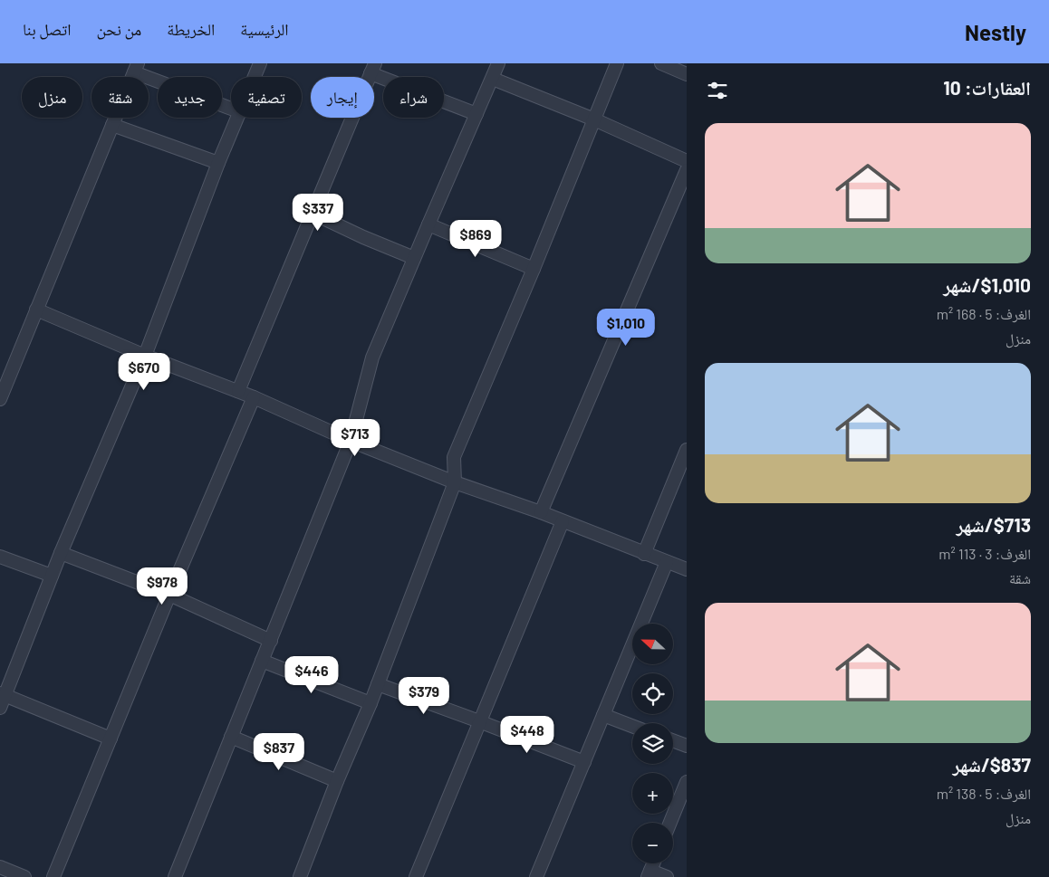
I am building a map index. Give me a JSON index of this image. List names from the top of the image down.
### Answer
{
  "north": "left",
  "page": {
    "header": "Nestly",
    "nav": [
      "الرئيسية",
      "الخريطة",
      "من نحن",
      "اتصل بنا"
    ],
    "heading": "العقارات: 10",
    "chip": [
      "شراء",
      "إيجار",
      "تصفية",
      "جديد",
      "شقة",
      "منزل"
    ],
    "list": [
      {
        "name": "$1,010/شهر",
        "note": "الغرف: 5 · 168 m² · منزل"
      },
      {
        "name": "$713/شهر",
        "note": "الغرف: 3 · 113 m² · شقة"
      },
      {
        "name": "$837/شهر",
        "note": "الغرف: 5 · 138 m² · منزل"
      }
    ],
    "price": [
      "$337",
      "$869",
      "$1,010",
      "$670",
      "$713",
      "$978",
      "$446",
      "$379",
      "$448",
      "$837"
    ],
    "map_buttons": ["+", "−"]
  }
}
